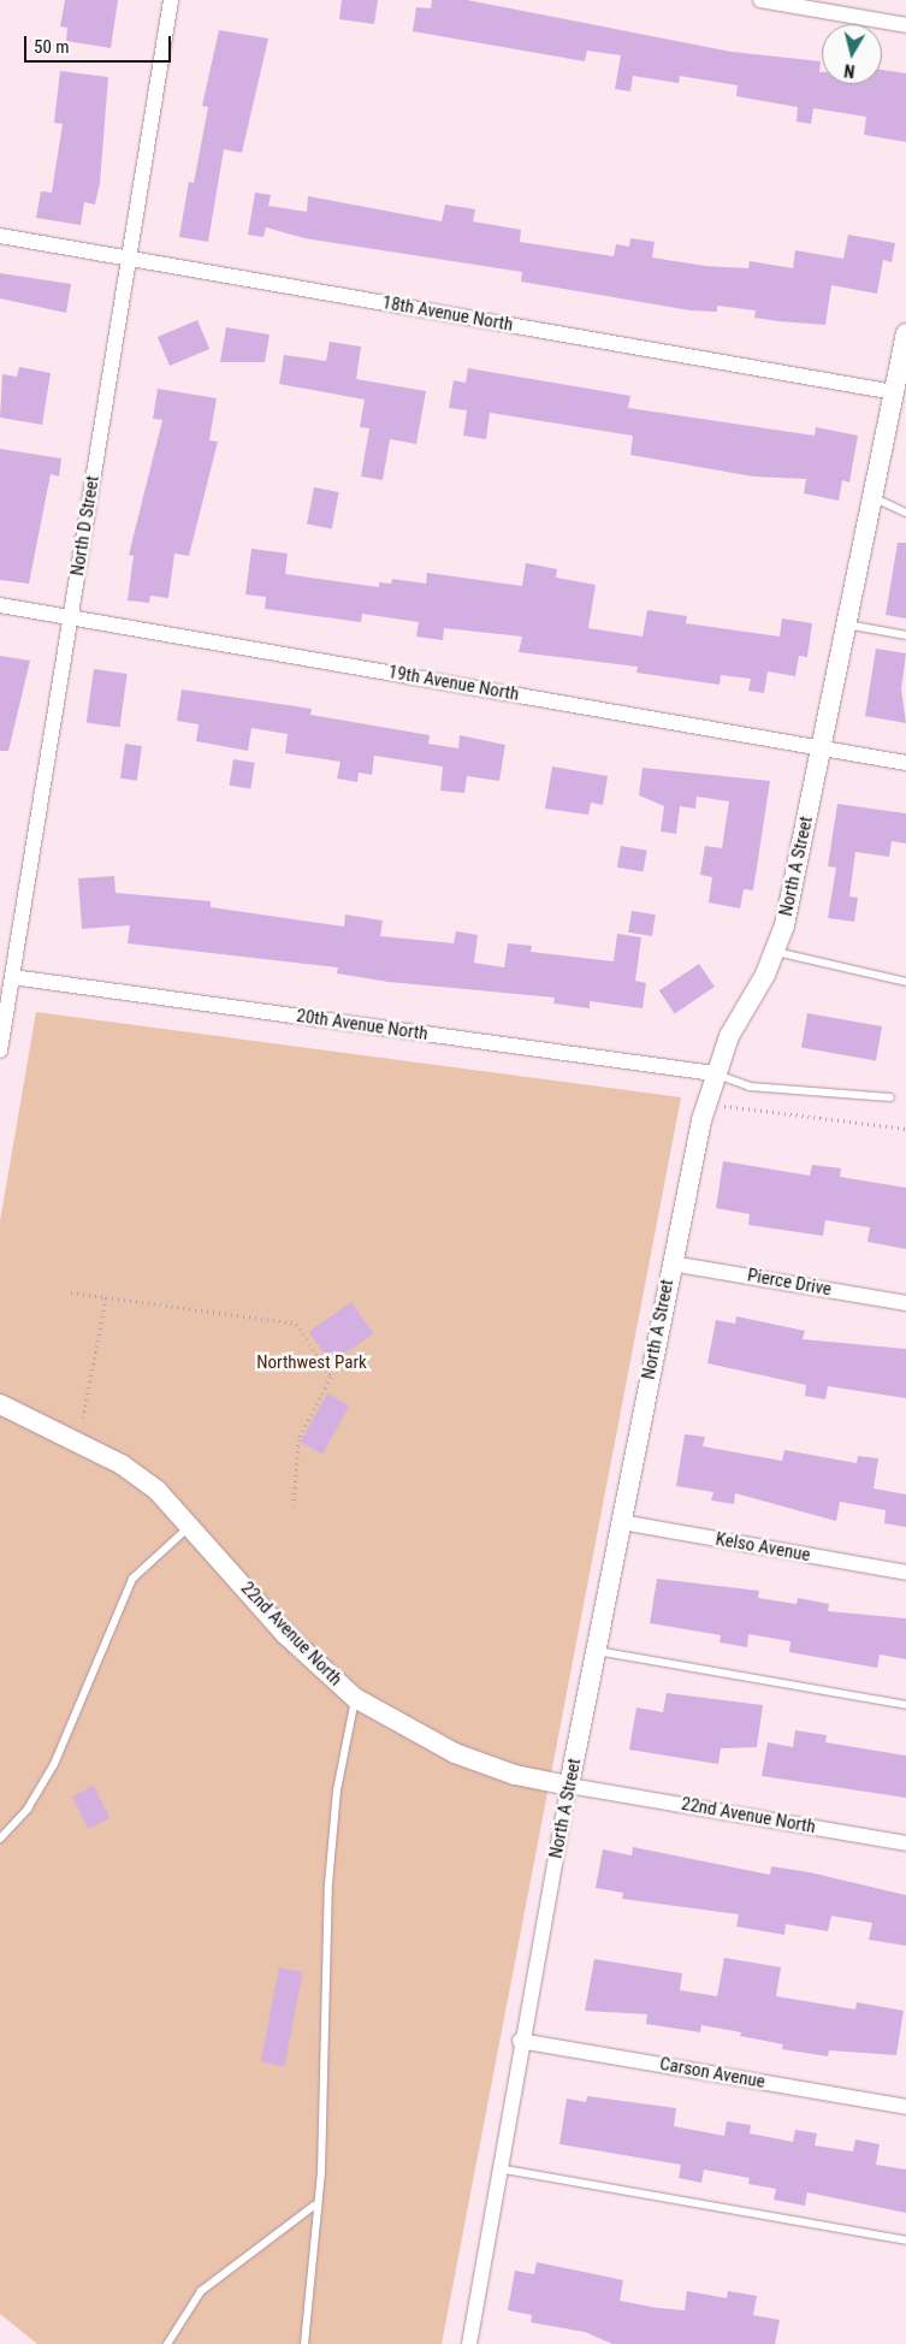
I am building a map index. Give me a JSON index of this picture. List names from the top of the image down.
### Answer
{
  "streets": {
    "street": [
      "18th Avenue North",
      "North D Street",
      "19th Avenue North",
      "North A Street",
      "20th Avenue North",
      "Pierce Drive",
      "Kelso Avenue",
      "22nd Avenue North",
      "Carson Avenue"
    ]
  },
  "crossings": [
    ["18th Avenue North", "North D Street"],
    ["18th Avenue North", "North A Street"],
    ["North D Street", "19th Avenue North"],
    ["North D Street", "20th Avenue North"],
    ["19th Avenue North", "North A Street"],
    ["North A Street", "20th Avenue North"],
    ["North A Street", "Pierce Drive"],
    ["North A Street", "Kelso Avenue"],
    ["North A Street", "22nd Avenue North"],
    ["North A Street", "Carson Avenue"]
  ],
  "parks": ["Northwest Park"],
  "scale_bar": "50 m",
  "north": "bottom"
}
